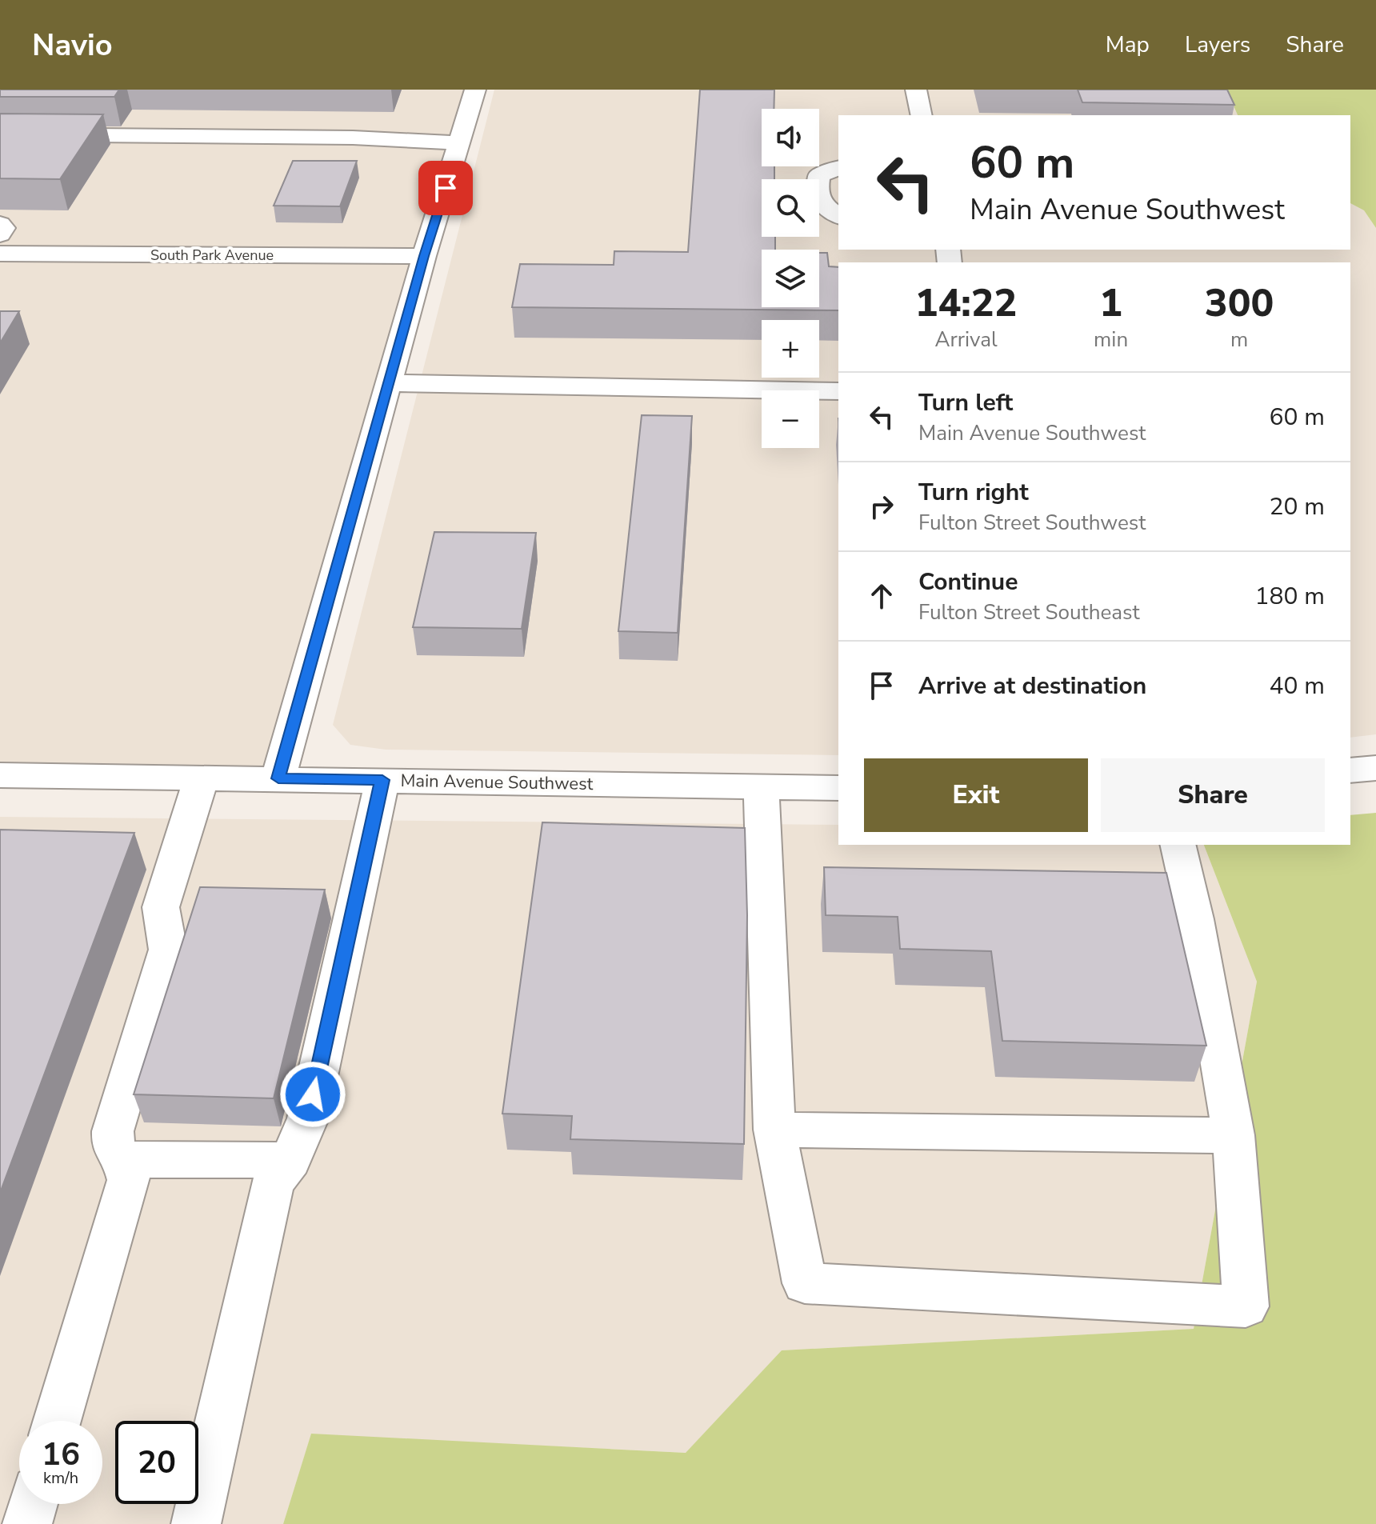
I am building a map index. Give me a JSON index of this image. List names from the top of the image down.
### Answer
{
  "streets": {
    "street": ["South Park Avenue", "Main Avenue Southwest"]
  },
  "page": {
    "header": "Navio",
    "nav": ["Map", "Layers", "Share"],
    "map_buttons": ["+", "−"],
    "turn": ["60 m", "Main Avenue Southwest"],
    "eta": [
      "14:22",
      "Arrival",
      "1",
      "min",
      "300",
      "m"
    ],
    "list": [
      {
        "name": "Turn left",
        "note": "Main Avenue Southwest",
        "value": "60 m"
      },
      {
        "name": "Turn right",
        "note": "Fulton Street Southwest",
        "value": "20 m"
      },
      {
        "name": "Continue",
        "note": "Fulton Street Southeast",
        "value": "180 m"
      },
      {
        "name": "Arrive at destination",
        "value": "40 m"
      }
    ],
    "buttons": ["Exit", "Share"],
    "speed": "16 km/h",
    "limit": "20"
  }
}
